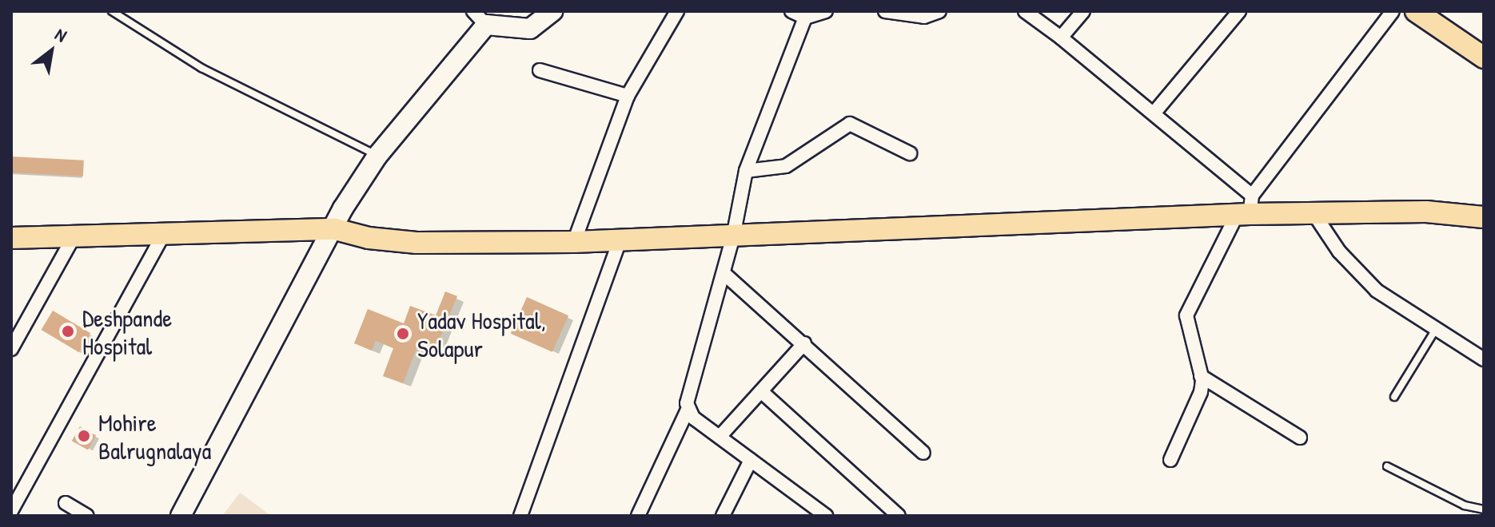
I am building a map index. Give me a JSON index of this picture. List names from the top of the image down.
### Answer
{
  "places": ["Deshpande Hospital", "Yadav Hospital, Solapur", "Mohire Balrugnalaya"],
  "north": "top right"
}
